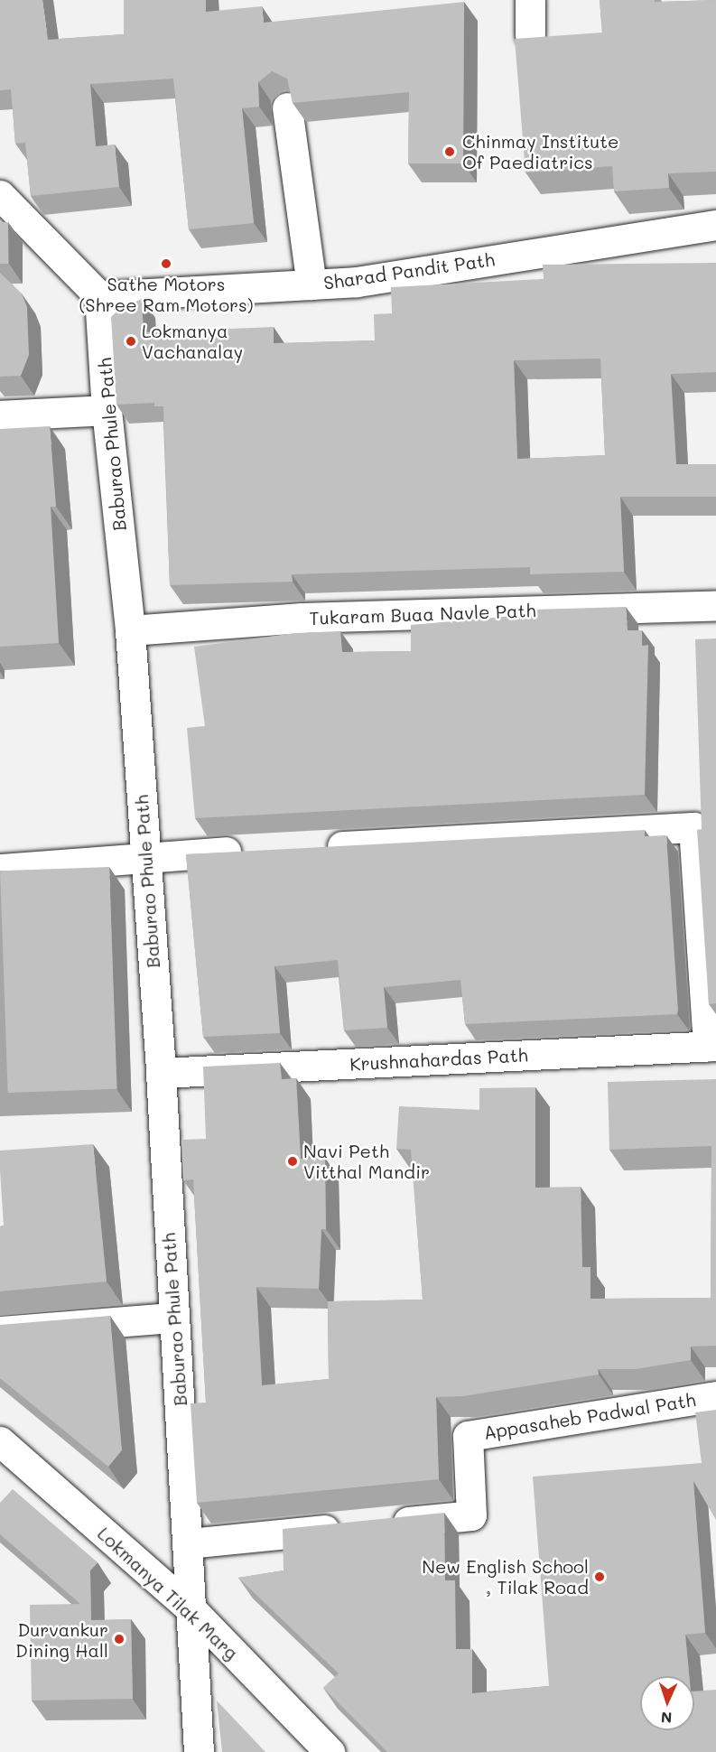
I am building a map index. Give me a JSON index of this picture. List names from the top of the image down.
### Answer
{
  "streets": {
    "street": [
      "Sharad Pandit Path",
      "Baburao Phule Path",
      "Tukaram Buaa Navle Path",
      "Krushnahardas Path",
      "Appasaheb Padwal Path",
      "Lokmanya Tilak Marg"
    ]
  },
  "crossings": [
    ["Sharad Pandit Path", "Baburao Phule Path"],
    ["Baburao Phule Path", "Tukaram Buaa Navle Path"],
    ["Baburao Phule Path", "Krushnahardas Path"],
    ["Baburao Phule Path", "Appasaheb Padwal Path"],
    ["Baburao Phule Path", "Lokmanya Tilak Marg"]
  ],
  "places": [
    "Chinmay Institute Of Paediatrics",
    "Sathe Motors (Shree Ram Motors)",
    "Lokmanya Vachanalay",
    "Navi Peth Vitthal Mandir",
    "New English School , Tilak Road",
    "Durvankur Dining Hall"
  ],
  "north": "bottom"
}
